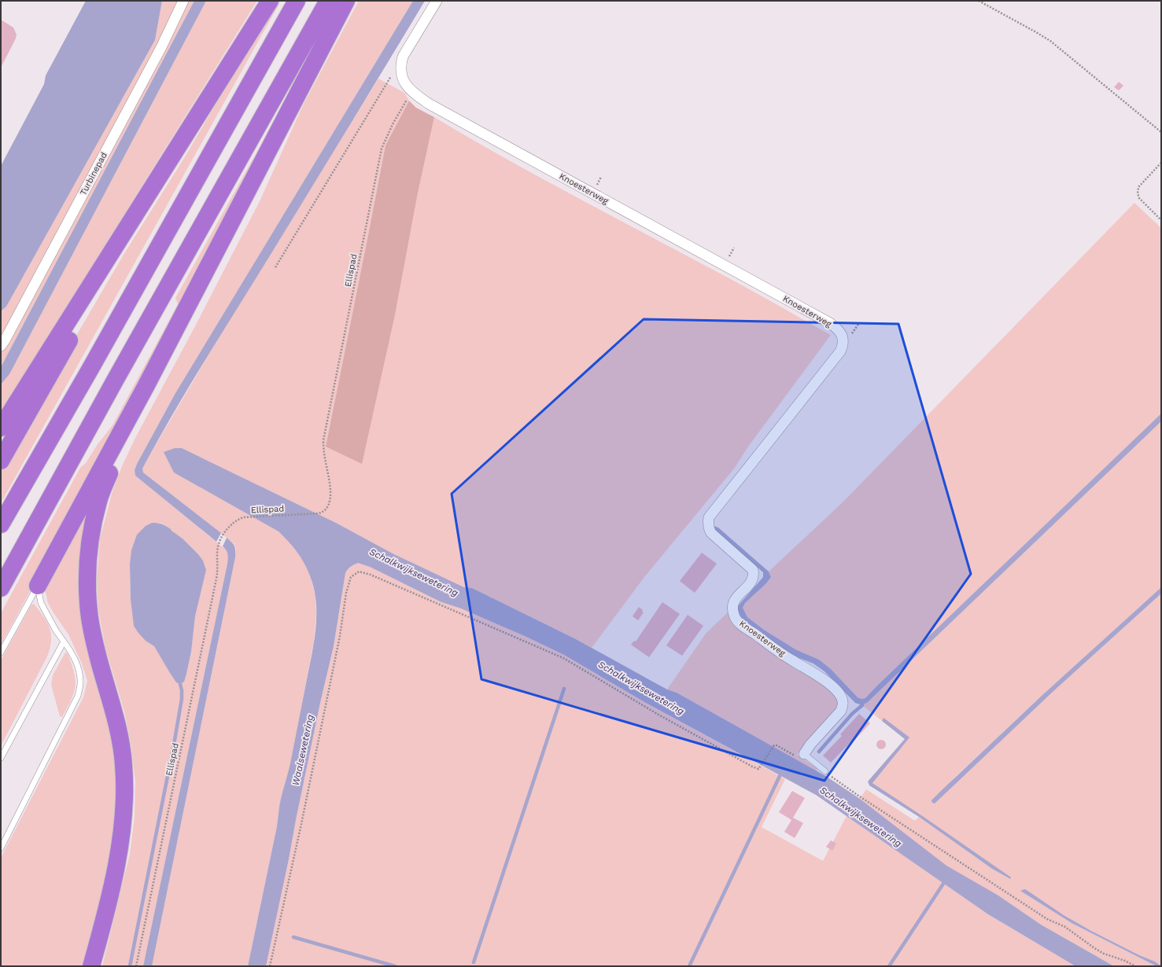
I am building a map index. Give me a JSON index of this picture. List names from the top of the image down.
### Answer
{
  "streets": {
    "street": ["Turbinepad", "Knoesterweg"],
    "path": ["Ellispad"]
  },
  "crossings": [
    ["Knoesterweg", "Ellispad"]
  ],
  "water": ["Schalkwijksewetering", "Waalsewetering"]
}
